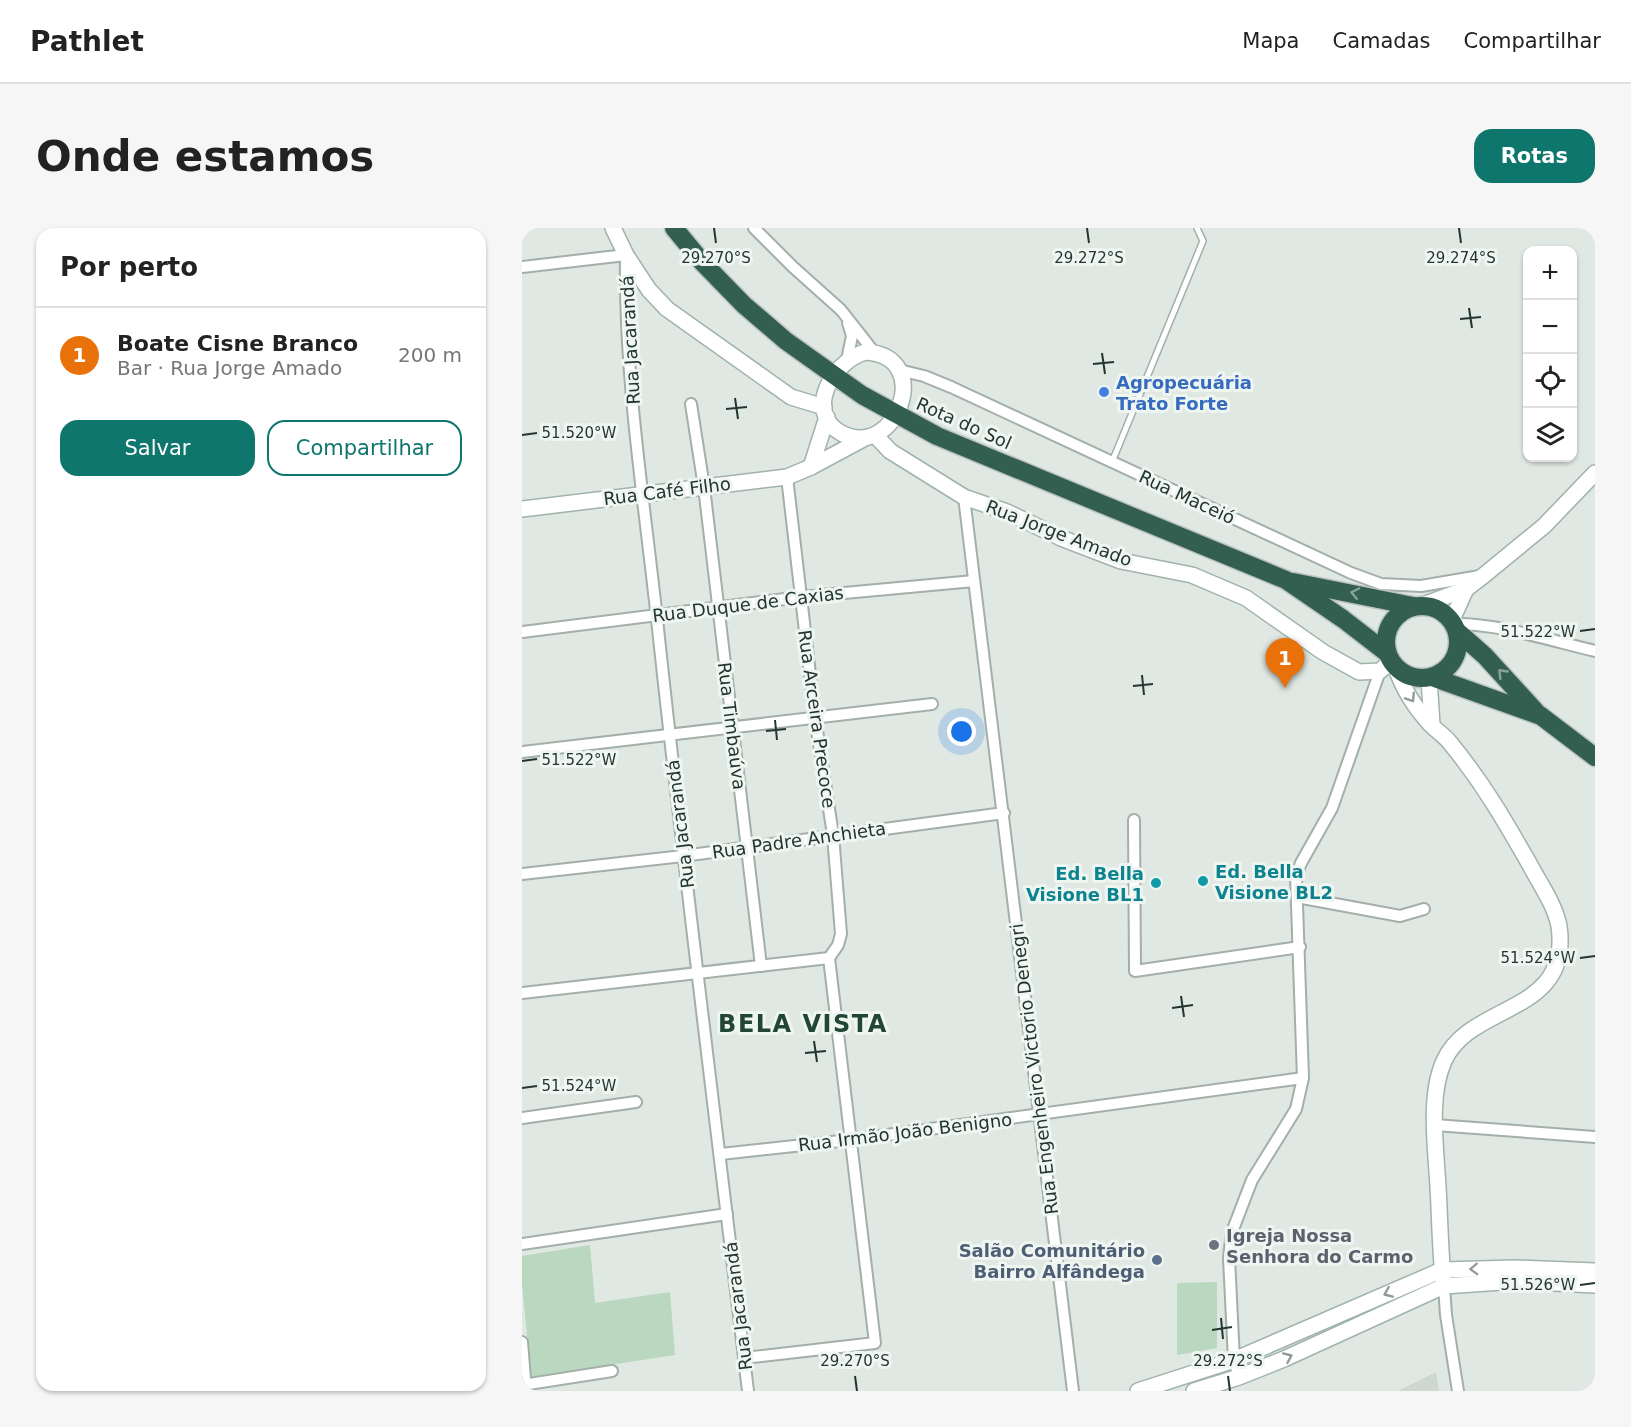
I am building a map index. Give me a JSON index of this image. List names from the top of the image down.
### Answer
{
  "streets": {
    "highway": ["Rota do Sol"],
    "main road": ["Rua Café Filho", "Rua Jorge Amado"],
    "street": [
      "Rua Jacarandá",
      "Rua Maceió",
      "Rua Duque de Caxias",
      "Rua Arceira Precoce",
      "Rua Timbaúva",
      "Rua Padre Anchieta",
      "Rua Engenheiro Victorio Denegri",
      "Rua Irmão João Benigno"
    ]
  },
  "crossings": [
    ["Rua Jacarandá", "Rua Café Filho"],
    ["Rua Jacarandá", "Rua Duque de Caxias"],
    ["Rua Jacarandá", "Rua Padre Anchieta"],
    ["Rua Jacarandá", "Rua Irmão João Benigno"],
    ["Rota do Sol", "Rua Café Filho"],
    ["Rota do Sol", "Rua Jorge Amado"],
    ["Rua Café Filho", "Rua Jorge Amado"],
    ["Rua Café Filho", "Rua Arceira Precoce"],
    ["Rua Café Filho", "Rua Timbaúva"],
    ["Rua Jorge Amado", "Rua Engenheiro Victorio Denegri"],
    ["Rua Duque de Caxias", "Rua Arceira Precoce"],
    ["Rua Duque de Caxias", "Rua Timbaúva"],
    ["Rua Duque de Caxias", "Rua Engenheiro Victorio Denegri"],
    ["Rua Arceira Precoce", "Rua Padre Anchieta"],
    ["Rua Timbaúva", "Rua Padre Anchieta"],
    ["Rua Padre Anchieta", "Rua Engenheiro Victorio Denegri"],
    ["Rua Engenheiro Victorio Denegri", "Rua Irmão João Benigno"]
  ],
  "districts": ["BELA VISTA"],
  "places": [
    "Agropecuária Trato Forte",
    "Ed. Bella Visione BL2",
    "Ed. Bella Visione BL1",
    "Igreja Nossa Senhora do Carmo",
    "Salão Comunitário Bairro Alfândega"
  ],
  "page": {
    "header": "Pathlet",
    "nav": ["Mapa", "Camadas", "Compartilhar"],
    "buttons": [
      "Rotas",
      ["Salvar", "Compartilhar"]
    ],
    "title": "Onde estamos",
    "heading": "Por perto",
    "map_buttons": ["+", "−"],
    "list": [
      {
        "mark": "1",
        "name": "Boate Cisne Branco",
        "note": "Bar · Rua Jorge Amado",
        "value": "200 m"
      }
    ],
    "pins": "1"
  },
  "coordinates": [
    "29.270°S",
    "29.272°S",
    "29.274°S",
    "51.520°W",
    "51.522°W",
    "51.524°W",
    "51.526°W"
  ]
}
